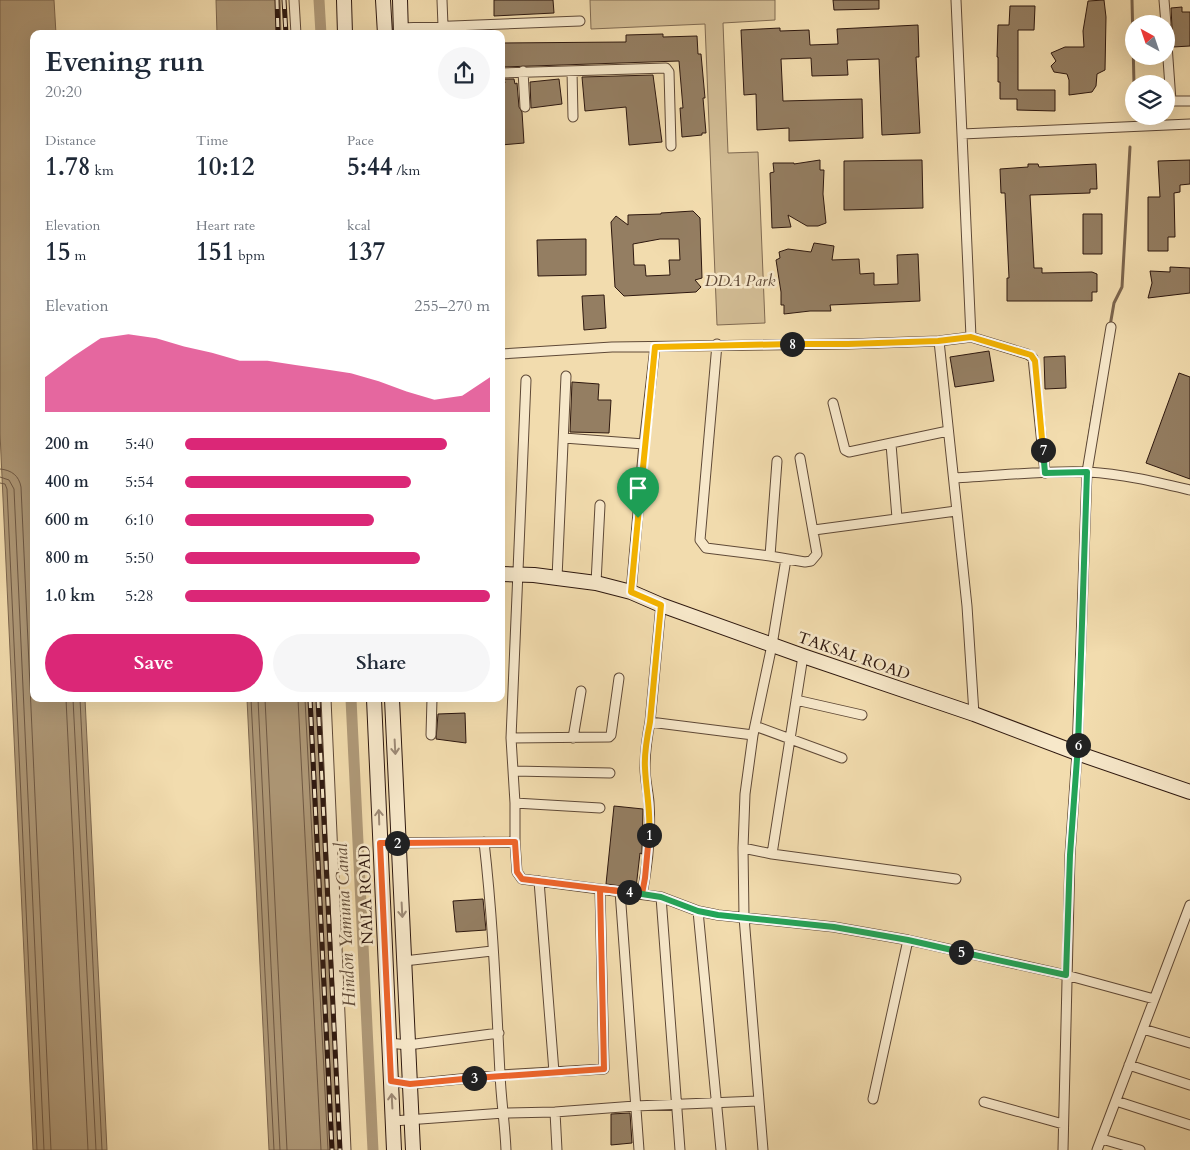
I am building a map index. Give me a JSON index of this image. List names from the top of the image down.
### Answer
{
  "streets": {
    "street": ["TAKSAL ROAD", "NALA ROAD"]
  },
  "water": ["Hindon Yamuna Canal"],
  "parks": ["DDA Park"],
  "north": "top left",
  "page": {
    "heading": ["Evening run", "20:20"],
    "stats": [
      ["Distance", "1.78 km"],
      ["Time", "10:12"],
      ["Pace", "5:44 /km"],
      ["Elevation", "15 m"],
      ["Heart rate", "151 bpm"],
      ["kcal", "137"]
    ],
    "chart": ["Elevation", "255–270 m"],
    "pins": [
      "8",
      "7",
      "6",
      "1",
      "2",
      "4",
      "5",
      "3"
    ],
    "list": [
      {
        "name": "200 m",
        "note": "5:40"
      },
      {
        "name": "400 m",
        "note": "5:54"
      },
      {
        "name": "600 m",
        "note": "6:10"
      },
      {
        "name": "800 m",
        "note": "5:50"
      },
      {
        "name": "1.0 km",
        "note": "5:28"
      }
    ],
    "buttons": ["Save", "Share"]
  }
}
